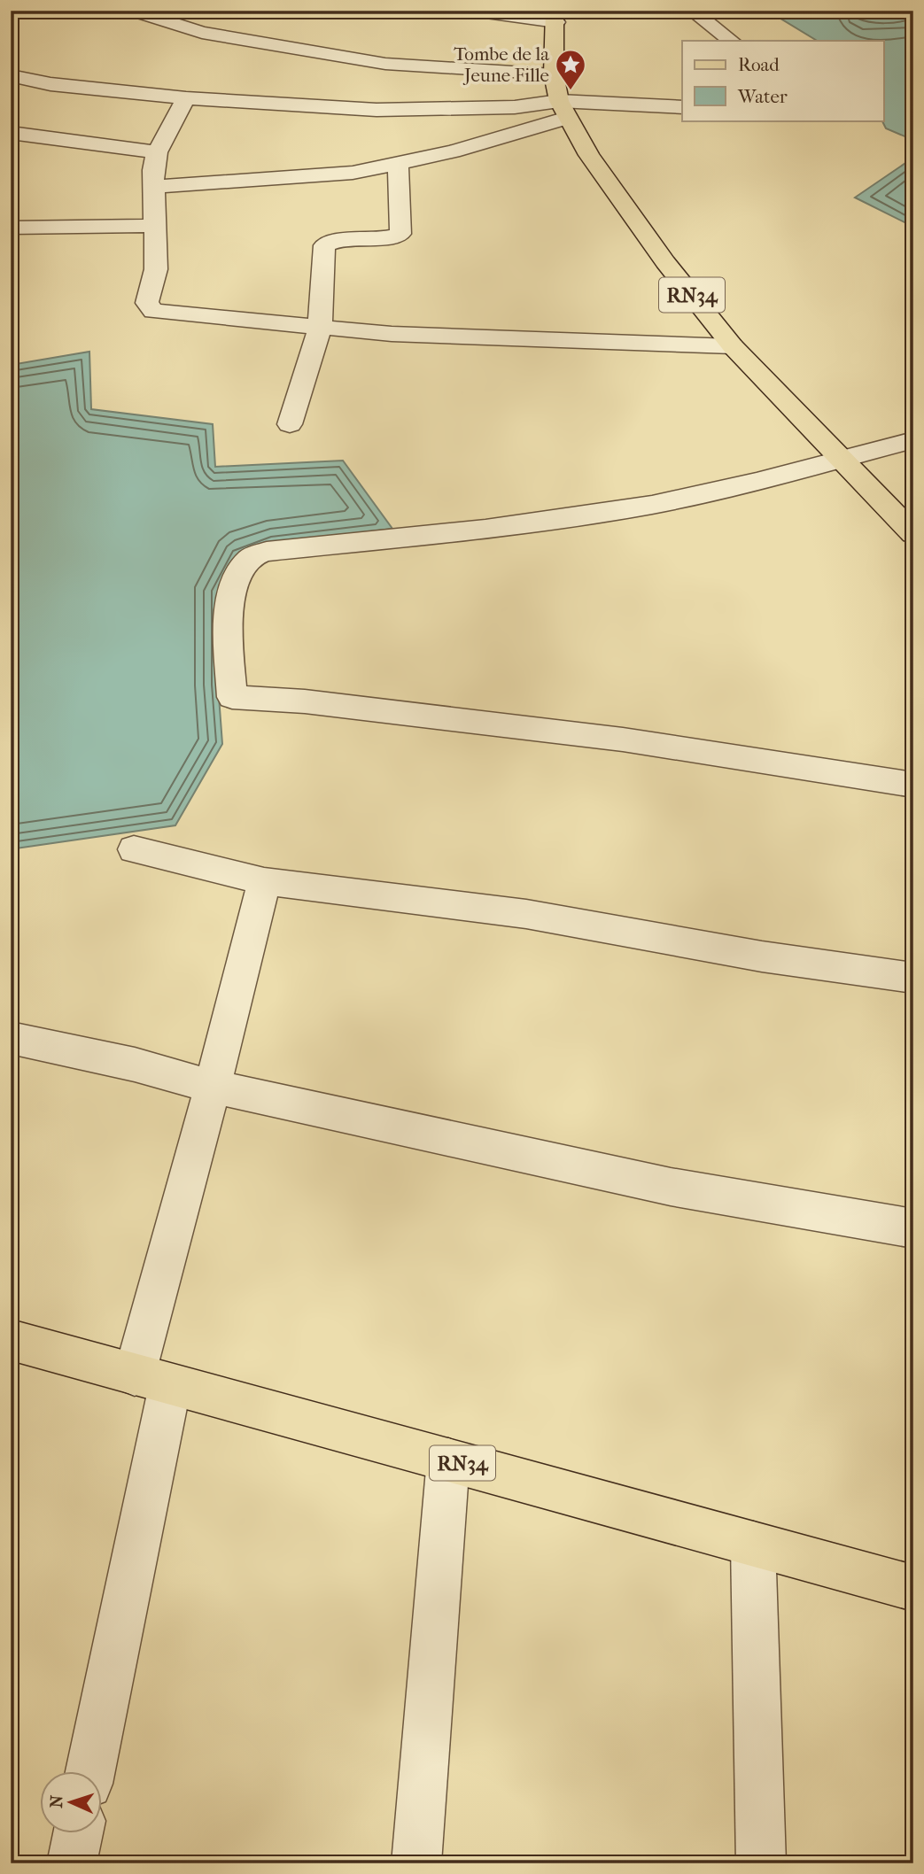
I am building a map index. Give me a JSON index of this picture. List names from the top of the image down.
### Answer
{
  "streets": {
    "main road": ["RN34"]
  },
  "places": {
    "place": ["Tombe de la Jeune Fille"]
  },
  "legend": ["Road", "Water"],
  "north": "left"
}
